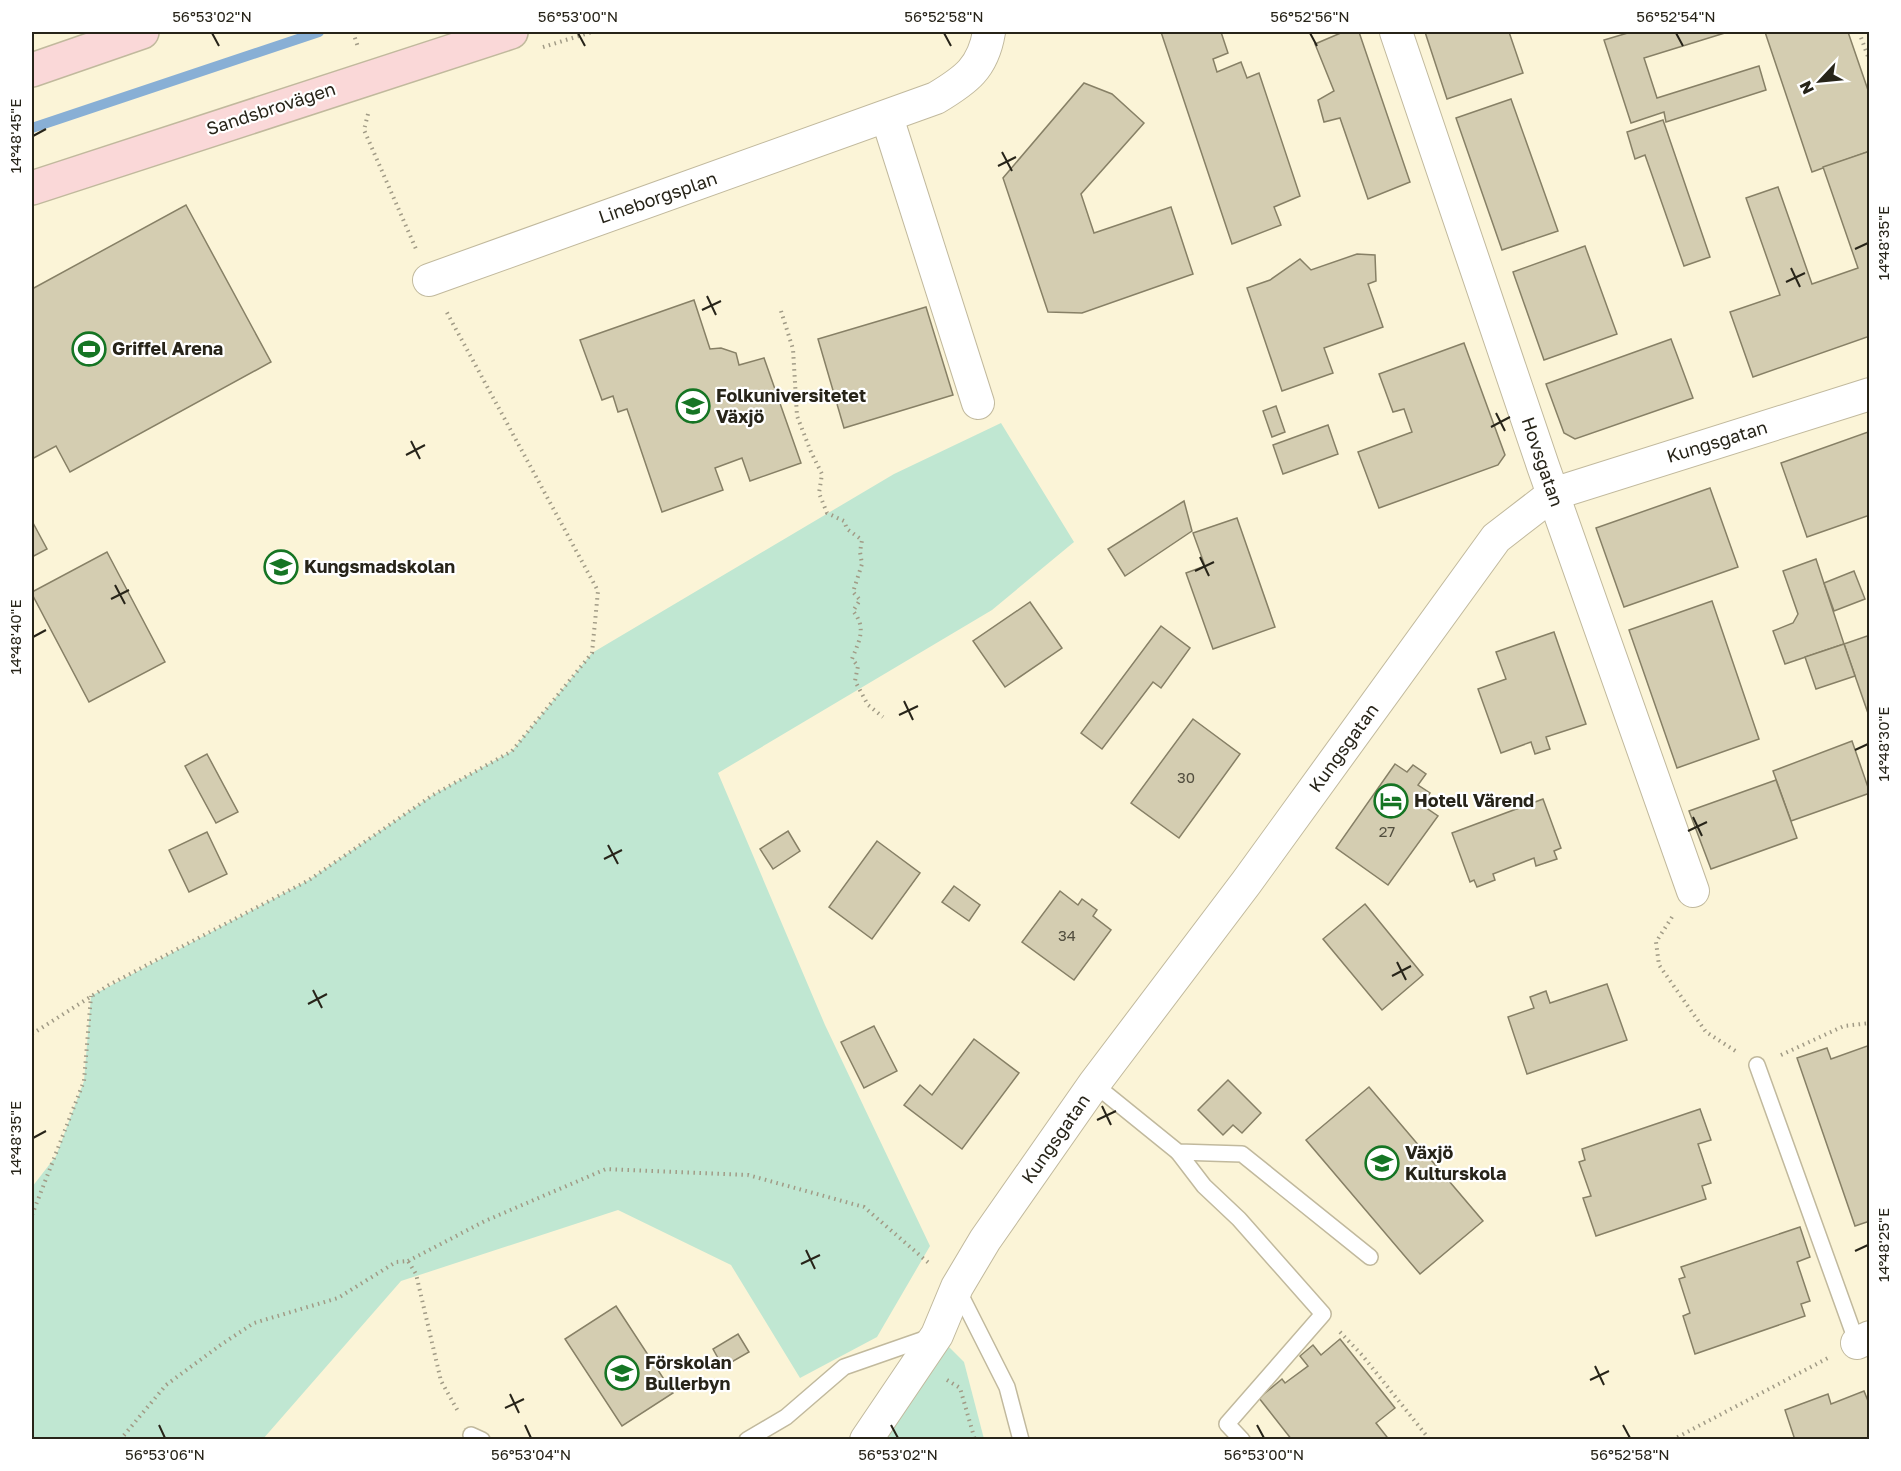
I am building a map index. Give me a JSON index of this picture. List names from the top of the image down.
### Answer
{
  "streets": {
    "main road": ["Sandsbrovägen"],
    "street": ["Lineborgsplan", "Kungsgatan", "Hovsgatan"]
  },
  "crossings": [
    ["Kungsgatan", "Hovsgatan"]
  ],
  "places": {
    "sports": ["Griffel Arena"],
    "school or university": [
      "Folkuniversitetet Växjö",
      "Kungsmadskolan",
      "Växjö Kulturskola",
      "Förskolan Bullerbyn"
    ],
    "hotel": ["Hotell Värend"]
  },
  "house_numbers": ["30", "27", "34"],
  "north": "bottom left",
  "coordinates": [
    "56°53'02\"N",
    "56°53'00\"N",
    "56°52'58\"N",
    "56°52'56\"N",
    "56°52'54\"N",
    "14°48'45\"E",
    "14°48'35\"E",
    "14°48'40\"E",
    "14°48'30\"E",
    "14°48'25\"E",
    "56°53'06\"N",
    "56°53'04\"N"
  ]
}
